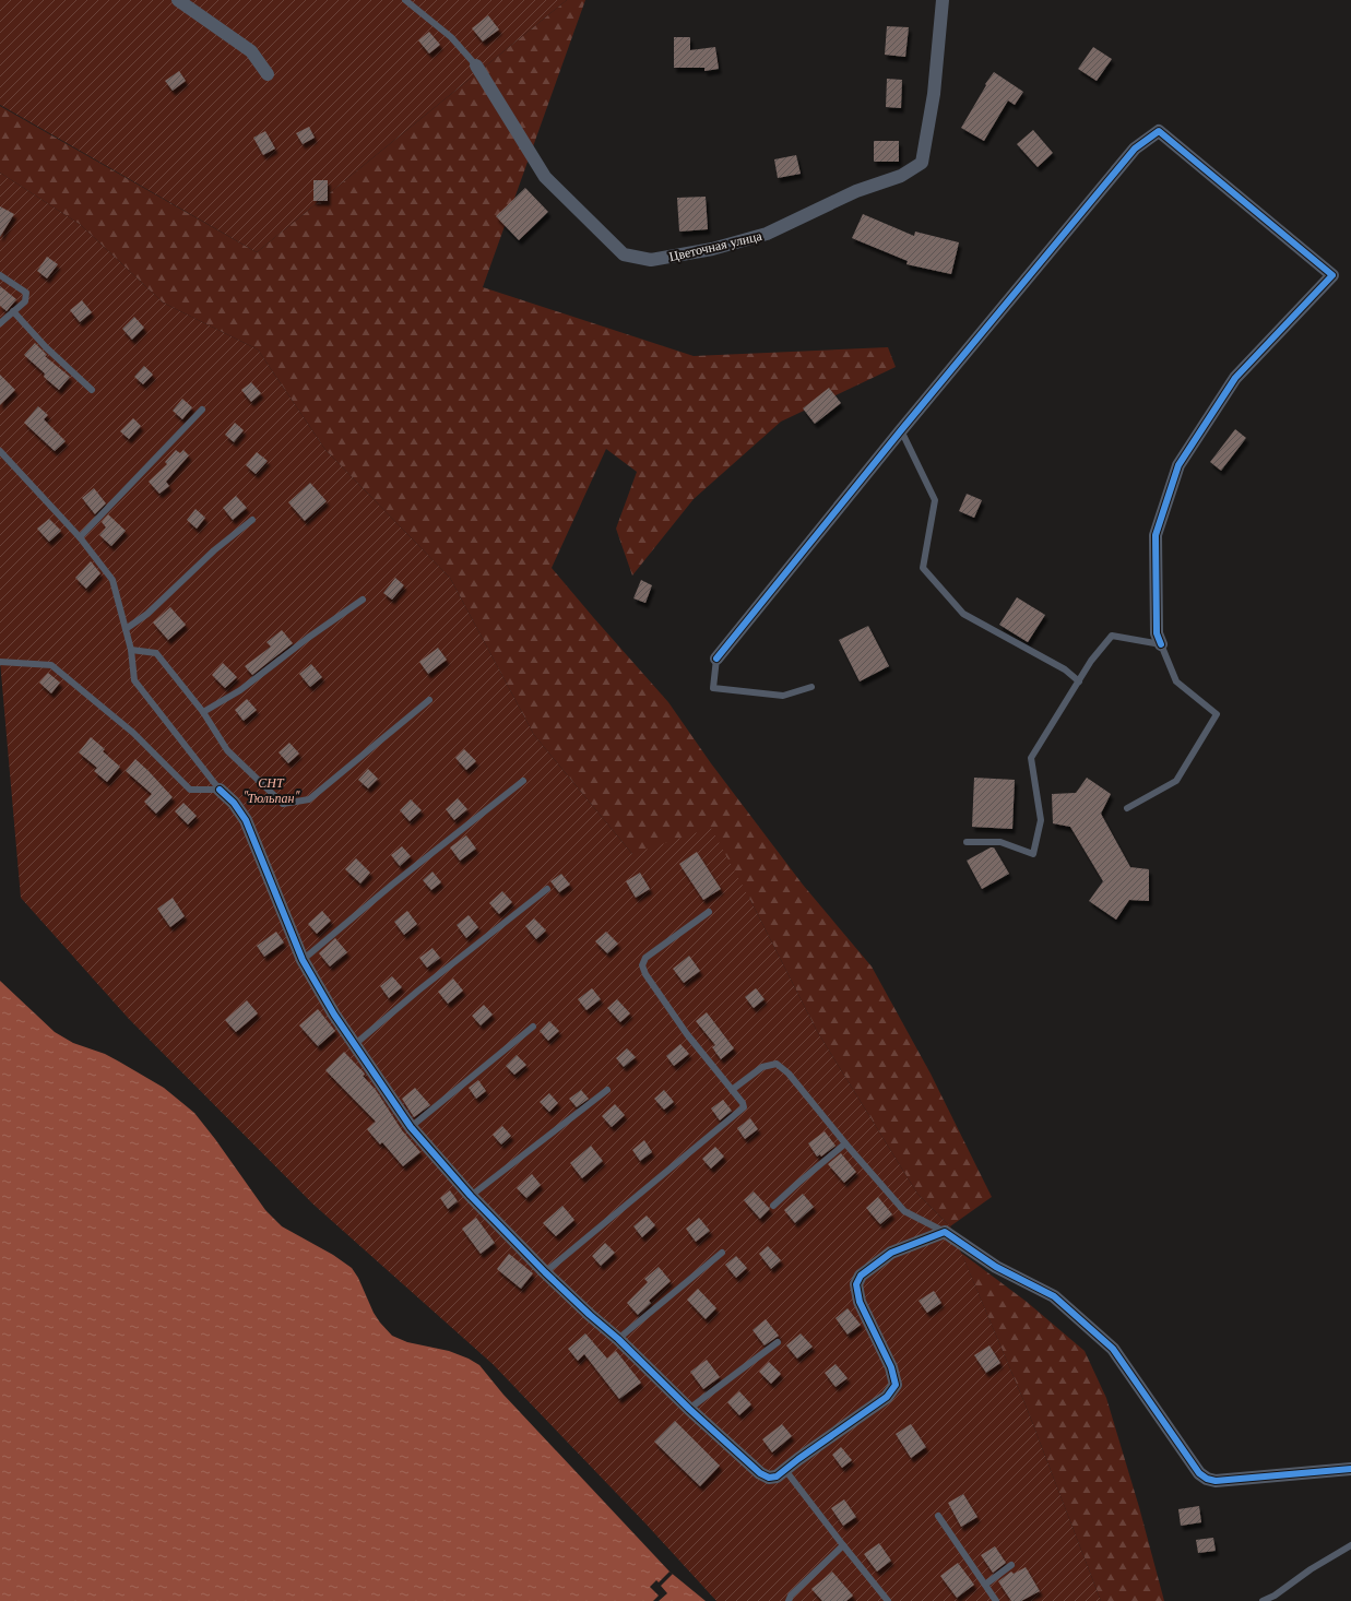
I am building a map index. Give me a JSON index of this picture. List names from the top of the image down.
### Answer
{
  "streets": {
    "street": ["Цветочная улица"]
  },
  "parks": ["СНТ \"Тюльпан\""]
}
